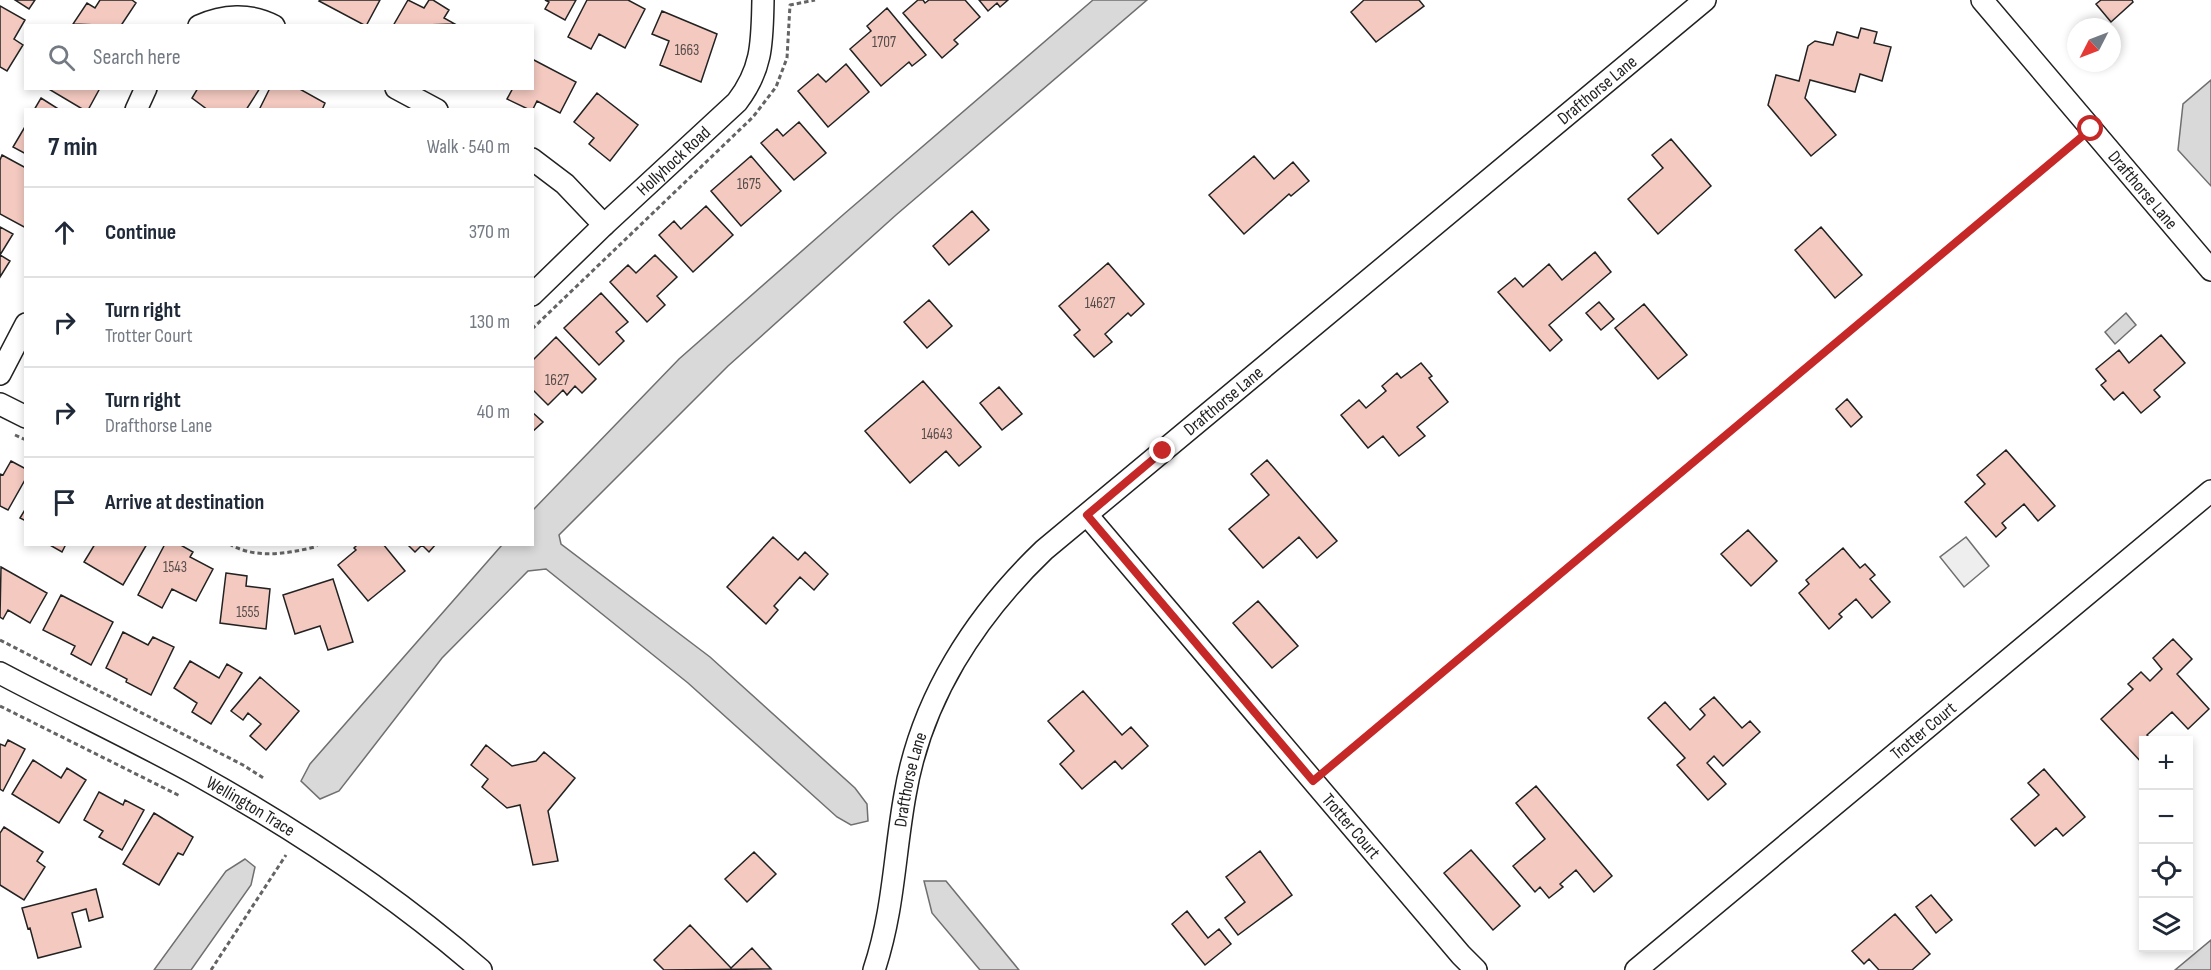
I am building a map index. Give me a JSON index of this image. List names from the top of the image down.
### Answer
{
  "streets": {
    "street": [
      "Drafthorse Lane",
      "Hollyhock Road",
      "Trotter Court",
      "Wellington Trace"
    ]
  },
  "crossings": [
    ["Drafthorse Lane", "Trotter Court"]
  ],
  "house_numbers": [
    "1707",
    "1663",
    "1675",
    "14627",
    "1627",
    "14643",
    "1543",
    "1555"
  ],
  "north": "bottom left",
  "page": {
    "search": "Search here",
    "heading": ["7 min", "Walk · 540 m"],
    "list": [
      ["Continue", "370 m"],
      ["Turn right", "Trotter Court", "130 m"],
      ["Turn right", "Drafthorse Lane", "40 m"],
      "Arrive at destination"
    ],
    "map_buttons": ["+", "−"]
  }
}
